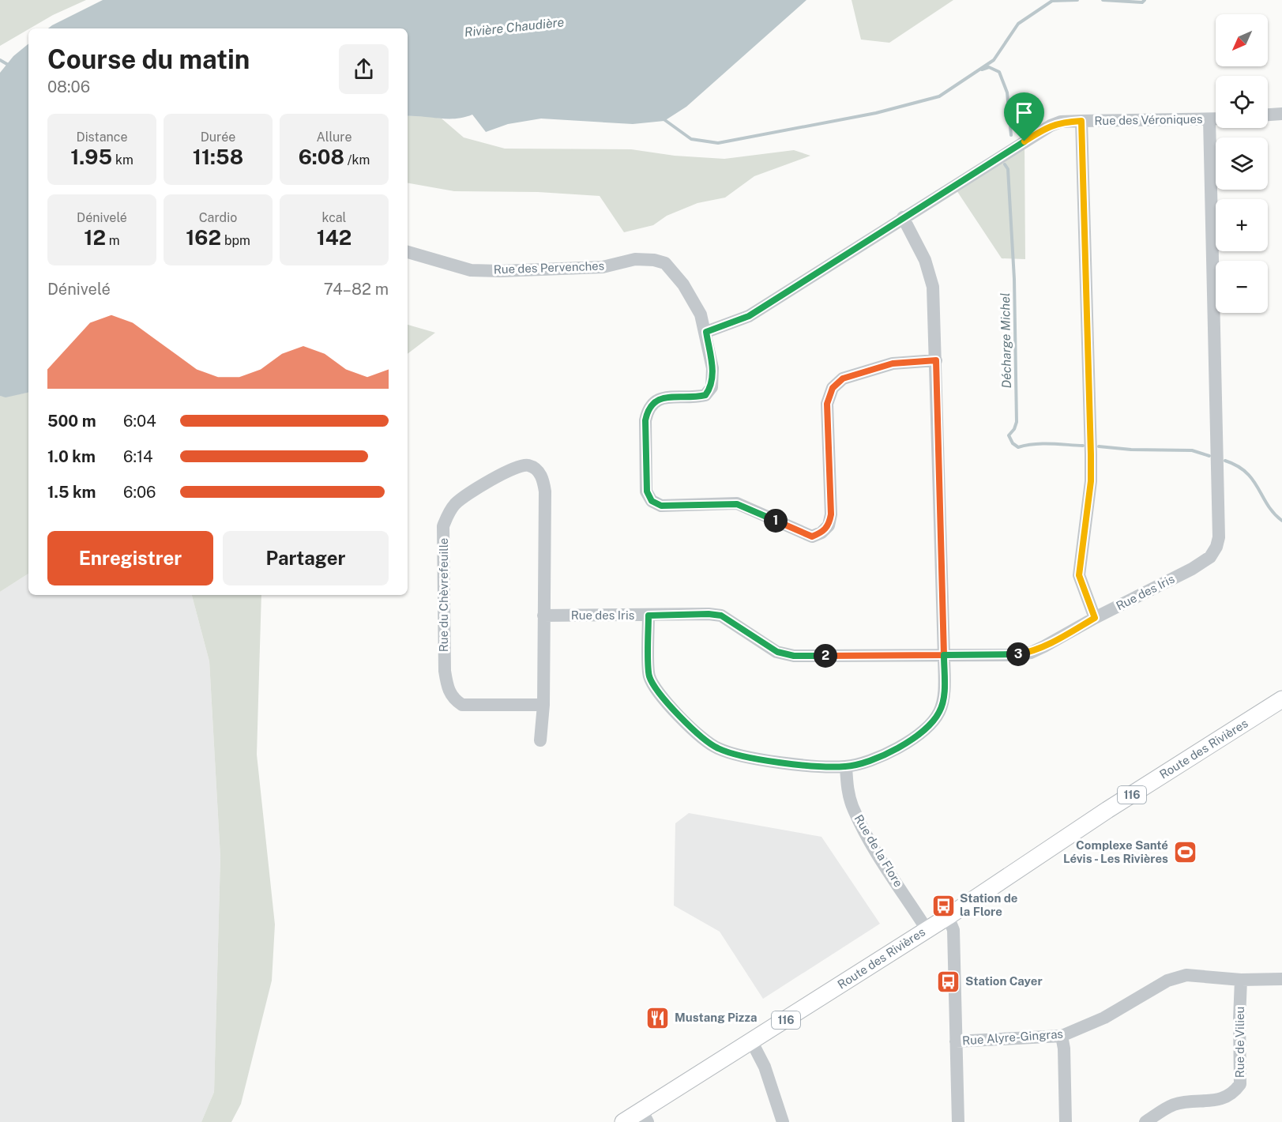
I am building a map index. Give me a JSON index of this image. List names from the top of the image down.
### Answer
{
  "streets": {
    "main road": ["Route des Rivières", "116"],
    "street": [
      "Rue des Véroniques",
      "Rue des Pervenches",
      "Rue des Iris",
      "Rue du Chèvrefeuille",
      "Rue de la Flore",
      "Rue Alyre-Gingras",
      "Rue de Vilieu"
    ]
  },
  "crossings": [
    ["Rue des Véroniques", "Rue des Pervenches"],
    ["Rue des Véroniques", "Rue des Iris"],
    ["Rue des Iris", "Rue du Chèvrefeuille"],
    ["Route des Rivières", "Rue de la Flore"],
    ["Rue Alyre-Gingras", "Rue de Vilieu"]
  ],
  "water": ["Rivière Chaudière", "Décharge Michel"],
  "places": {
    "sports": ["Complexe Santé Lévis - Les Rivières"],
    "bus stop": ["Station de la Flore", "Station Cayer"],
    "restaurant": ["Mustang Pizza"]
  },
  "north": "bottom left",
  "page": {
    "map_buttons": ["+", "−"],
    "heading": ["Course du matin", "08:06"],
    "stats": [
      ["Distance", "1.95 km"],
      ["Durée", "11:58"],
      ["Allure", "6:08 /km"],
      ["Dénivelé", "12 m"],
      ["Cardio", "162 bpm"],
      ["kcal", "142"]
    ],
    "chart": ["Dénivelé", "74–82 m"],
    "list": [
      {
        "name": "500 m",
        "note": "6:04"
      },
      {
        "name": "1.0 km",
        "note": "6:14"
      },
      {
        "name": "1.5 km",
        "note": "6:06"
      }
    ],
    "pins": ["1", "3", "2"],
    "buttons": ["Enregistrer", "Partager"]
  }
}
